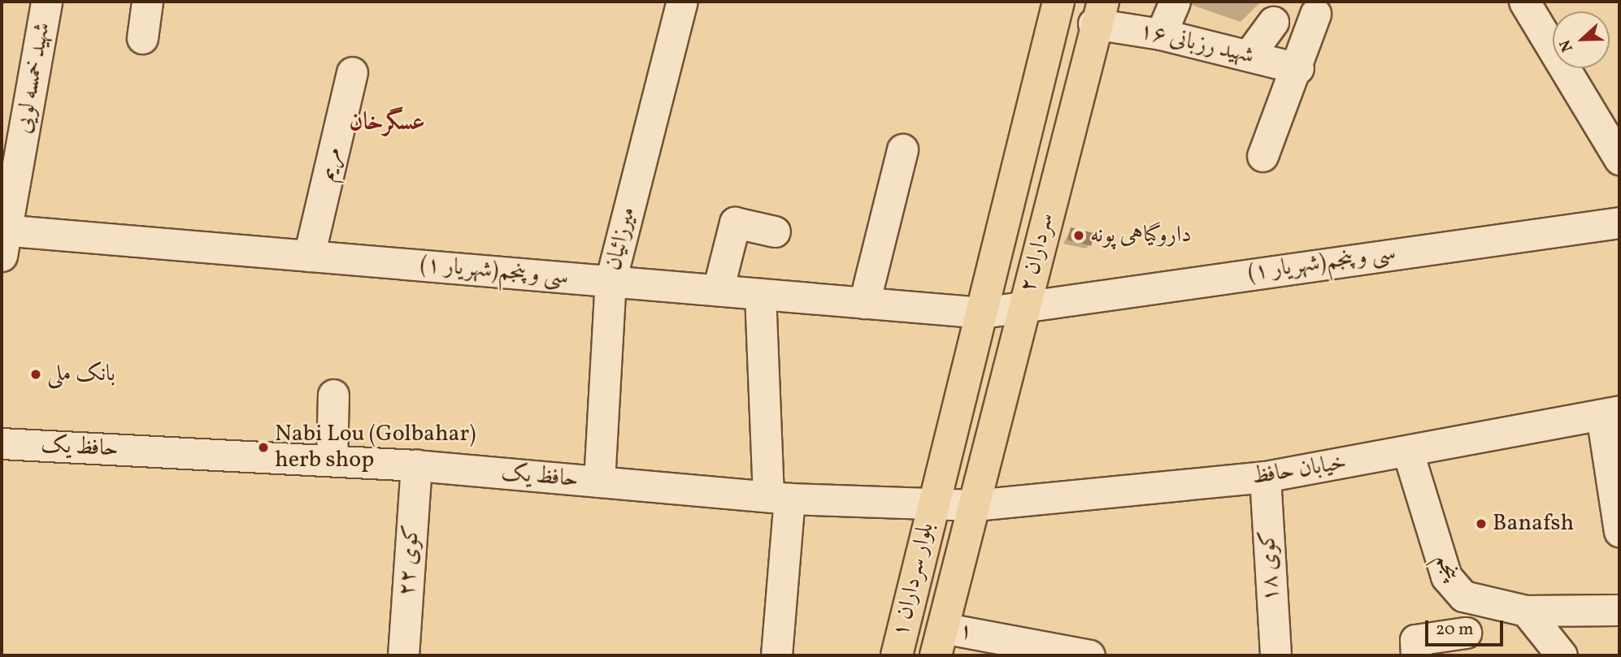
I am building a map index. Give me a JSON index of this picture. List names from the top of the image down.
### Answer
{
  "streets": {
    "main road": ["سرداران ۲", "بلوار سرداران ۱"],
    "street": [
      "شهید رزبانی ۱۶",
      "شهید خمسه لویی",
      "مریم",
      "میرزائیان",
      "سی و پنجم(شهریار ۱)",
      "حافظ یک",
      "خیابان حافظ",
      "کوی ۲۲",
      "کوی ۱۸",
      "پنجم",
      "۱"
    ]
  },
  "crossings": [
    ["شهید رزبانی ۱۶", "سرداران ۲"],
    ["شهید خمسه لویی", "سی و پنجم(شهریار ۱)"],
    ["مریم", "سی و پنجم(شهریار ۱)"],
    ["میرزائیان", "سی و پنجم(شهریار ۱)"],
    ["میرزائیان", "حافظ یک"],
    ["سرداران ۲", "سی و پنجم(شهریار ۱)"],
    ["سرداران ۲", "حافظ یک"],
    ["سرداران ۲", "خیابان حافظ"],
    ["سرداران ۲", "بلوار سرداران ۱"],
    ["حافظ یک", "خیابان حافظ"],
    ["حافظ یک", "کوی ۲۲"],
    ["حافظ یک", "بلوار سرداران ۱"],
    ["خیابان حافظ", "کوی ۱۸"],
    ["خیابان حافظ", "پنجم"],
    ["خیابان حافظ", "بلوار سرداران ۱"],
    ["بلوار سرداران ۱", "۱"]
  ],
  "districts": ["عسگرخان"],
  "places": [
    "داروگیاهی پونه",
    "بانک ملی",
    "Nabi Lou (Golbahar) herb shop",
    "Banafsh"
  ],
  "scale_bar": "20 m",
  "north": "left"
}
